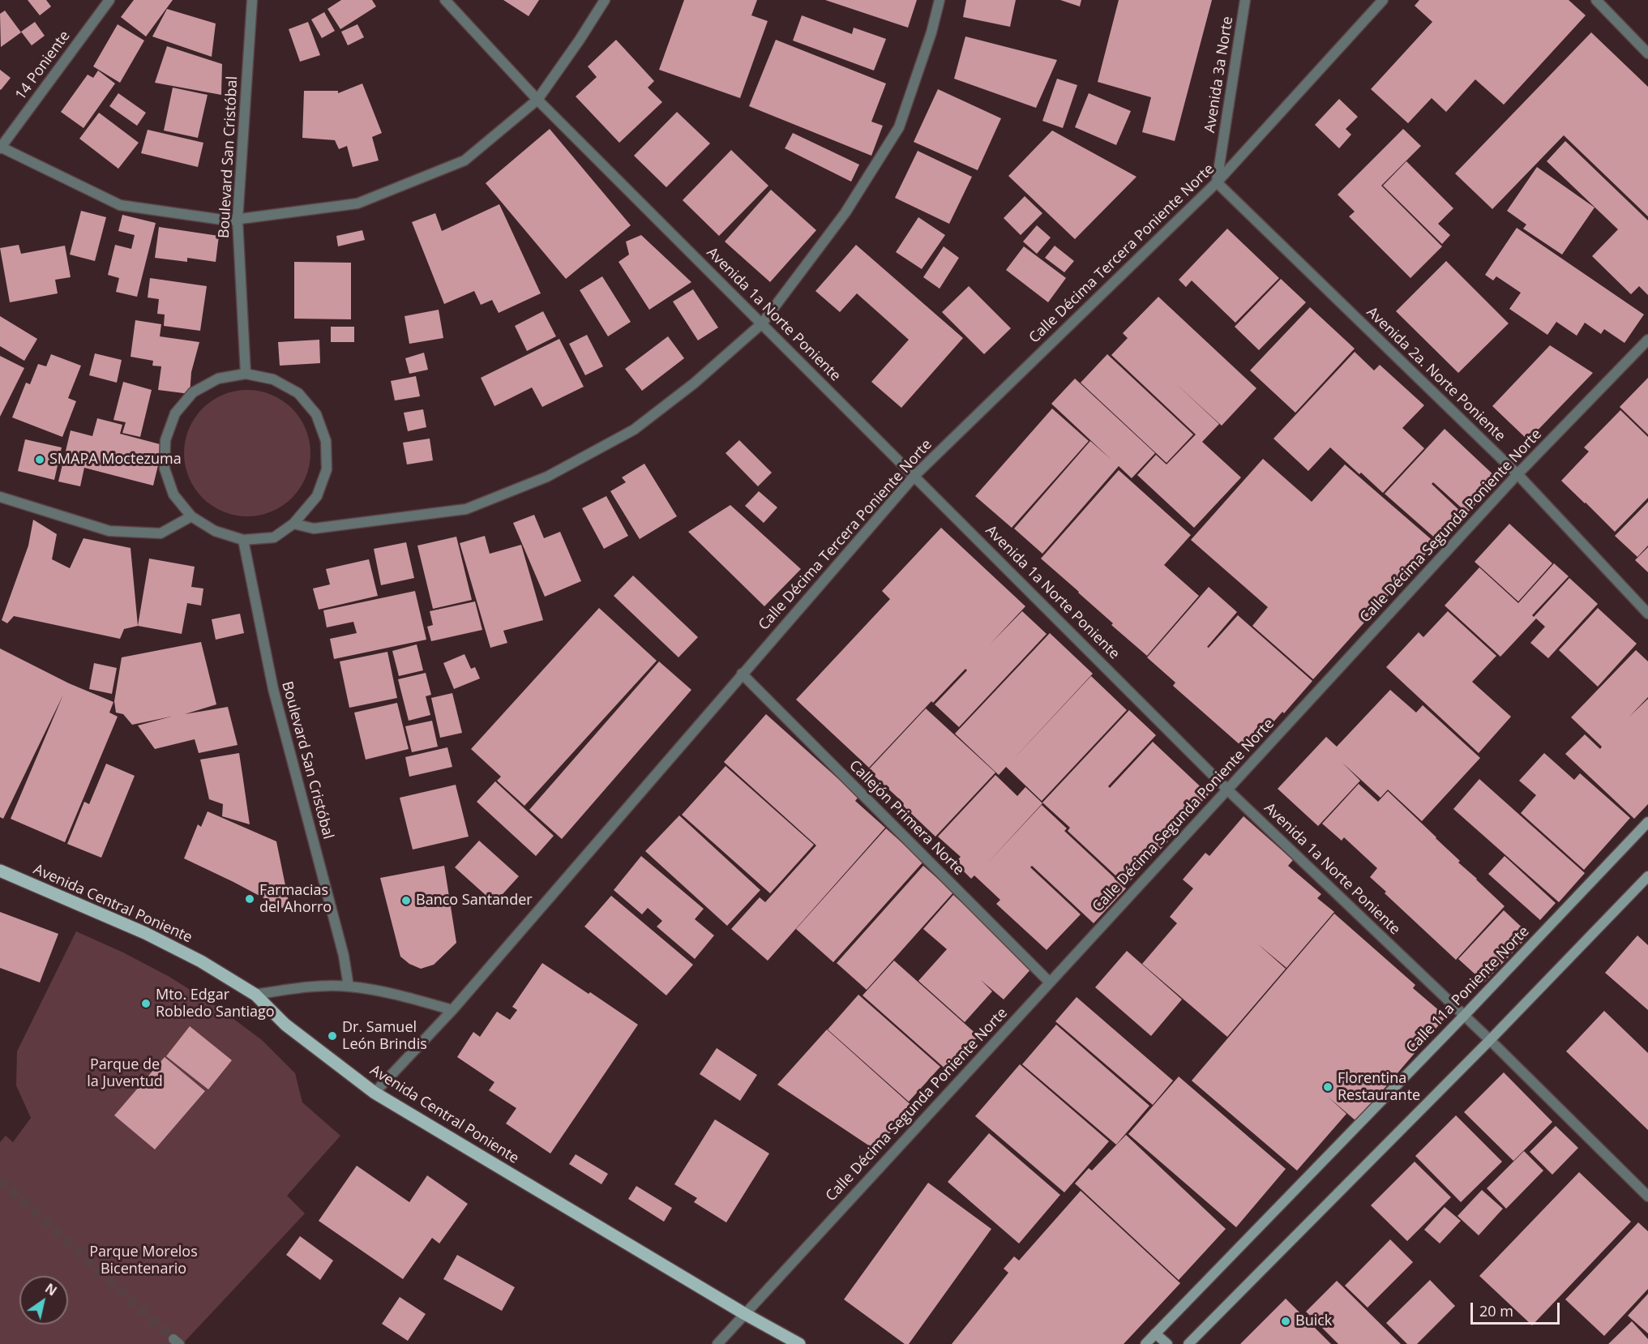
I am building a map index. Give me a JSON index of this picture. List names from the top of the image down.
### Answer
{
  "streets": {
    "main road": ["Avenida Central Poniente", "Calle 11a Poniente Norte"],
    "street": [
      "14 Poniente",
      "Avenida 3a Norte",
      "Boulevard San Cristóbal",
      "Calle Décima Tercera Poniente Norte",
      "Avenida 1a Norte Poniente",
      "Avenida 2a. Norte Poniente",
      "Calle Décima Segunda Poniente Norte",
      "Callejón Primera Norte"
    ]
  },
  "crossings": [
    ["Avenida 3a Norte", "Calle Décima Tercera Poniente Norte"],
    ["Avenida 3a Norte", "Avenida 2a. Norte Poniente"],
    ["Calle Décima Tercera Poniente Norte", "Avenida 1a Norte Poniente"],
    ["Calle Décima Tercera Poniente Norte", "Avenida 2a. Norte Poniente"],
    ["Calle Décima Tercera Poniente Norte", "Callejón Primera Norte"],
    ["Calle Décima Tercera Poniente Norte", "Avenida Central Poniente"],
    ["Avenida 1a Norte Poniente", "Calle Décima Segunda Poniente Norte"],
    ["Avenida 1a Norte Poniente", "Calle 11a Poniente Norte"],
    ["Avenida 2a. Norte Poniente", "Calle Décima Segunda Poniente Norte"],
    ["Calle Décima Segunda Poniente Norte", "Callejón Primera Norte"],
    ["Calle Décima Segunda Poniente Norte", "Avenida Central Poniente"]
  ],
  "parks": ["Parque de la Juventud", "Parque Morelos Bicentenario"],
  "places": [
    "SMAPA Moctezuma",
    "Farmacias del Ahorro",
    "Banco Santander",
    "Mto. Edgar Robledo Santiago",
    "Dr. Samuel León Brindis",
    "Florentina Restaurante",
    "Buick"
  ],
  "scale_bar": "20 m",
  "north": "top right"
}
